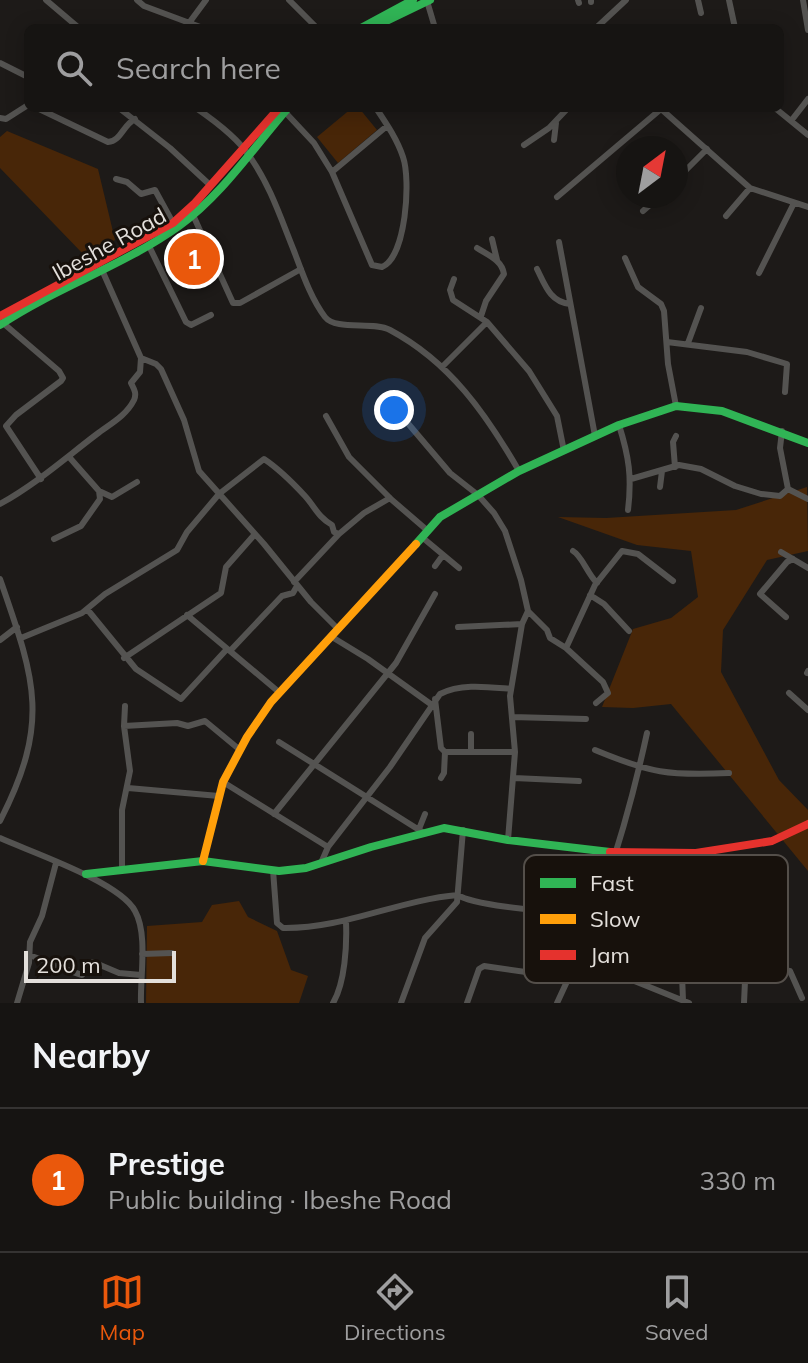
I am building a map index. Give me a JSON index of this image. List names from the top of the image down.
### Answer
{
  "streets": {
    "street": ["Ibeshe Road"]
  },
  "legend": ["Fast", "Slow", "Jam"],
  "scale_bar": "200 m",
  "north": "top right",
  "page": {
    "search": "Search here",
    "pins": "1",
    "scale": "200 m",
    "heading": "Nearby",
    "list": [
      {
        "mark": "1",
        "name": "Prestige",
        "note": "Public building · Ibeshe Road",
        "value": "330 m"
      }
    ],
    "nav": ["Map", "Directions", "Saved"]
  }
}
